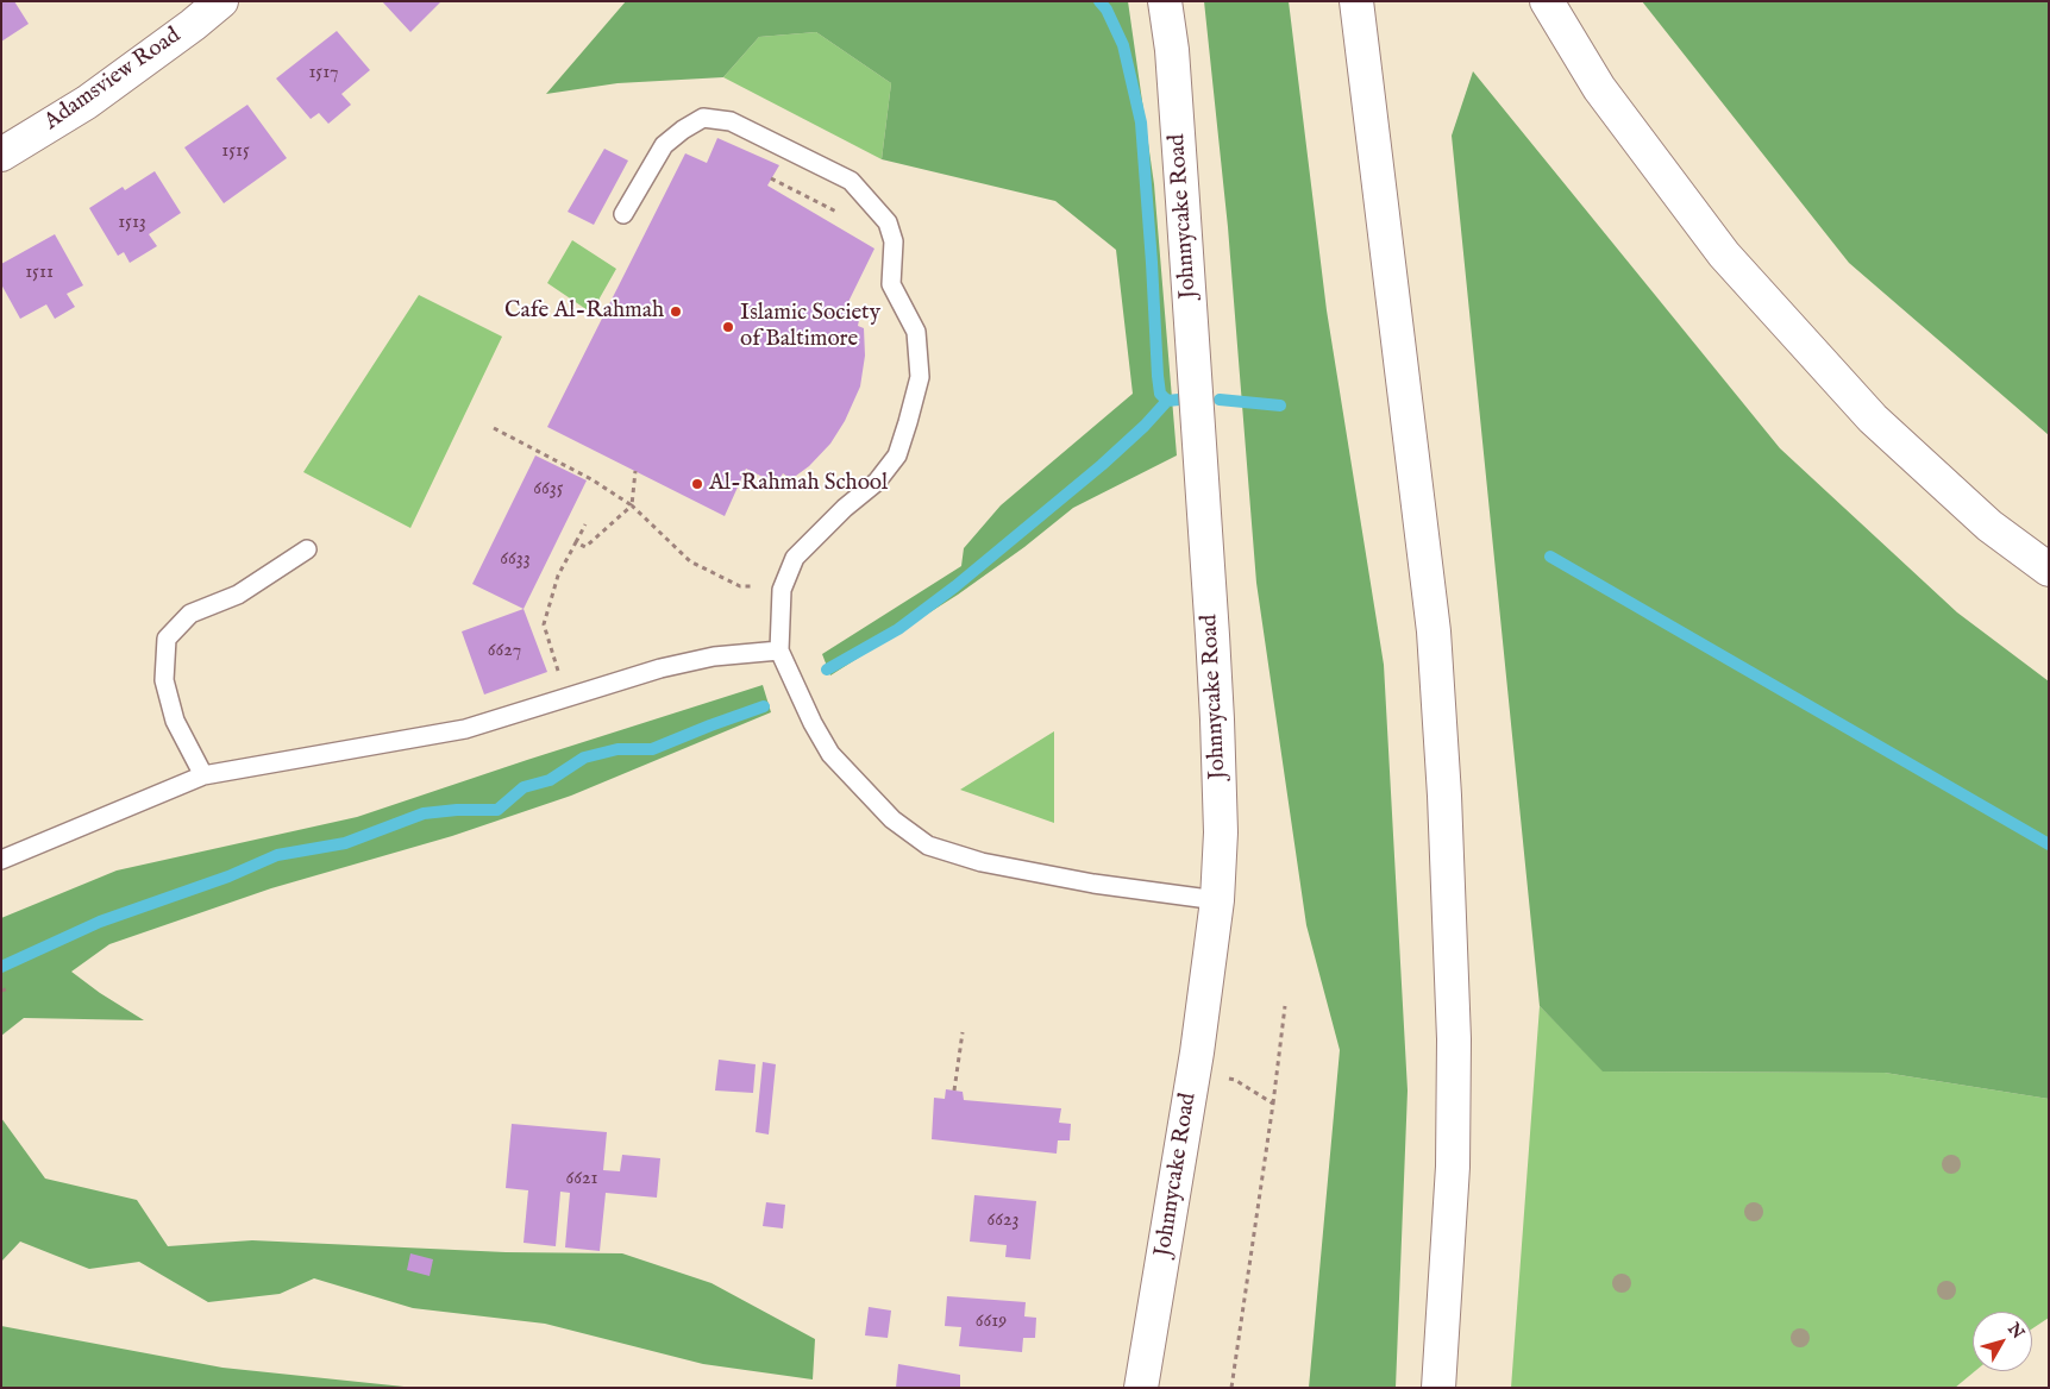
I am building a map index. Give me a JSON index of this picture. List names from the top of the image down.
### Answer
{
  "streets": {
    "main road": ["Adamsview Road", "Johnnycake Road"]
  },
  "places": ["Cafe Al-Rahmah", "Islamic Society of Baltimore", "Al-Rahmah School"],
  "house_numbers": [
    "1517",
    "1515",
    "1513",
    "1511",
    "6635",
    "6633",
    "6627",
    "6621",
    "6623",
    "6619"
  ],
  "north": "top right"
}
